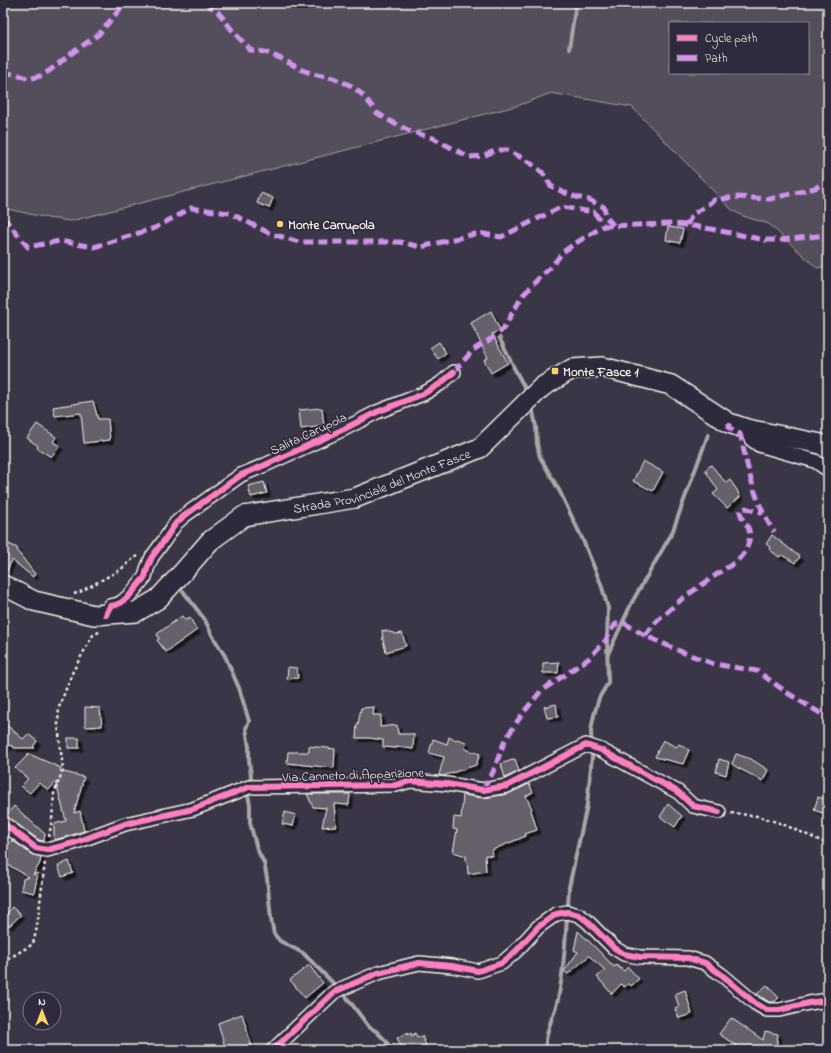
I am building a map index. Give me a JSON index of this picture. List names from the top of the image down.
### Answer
{
  "streets": {
    "main road": ["Strada Provinciale del Monte Fasce"],
    "street": ["Salita Carupola", "Via Canneto di Apparizione"]
  },
  "crossings": [
    ["Salita Carupola", "Strada Provinciale del Monte Fasce"]
  ],
  "places": {
    "other": ["Monte Carrupola"],
    "transit": ["Monte Fasce 1"]
  },
  "legend": ["Cycle path", "Path"],
  "north": "top"
}
